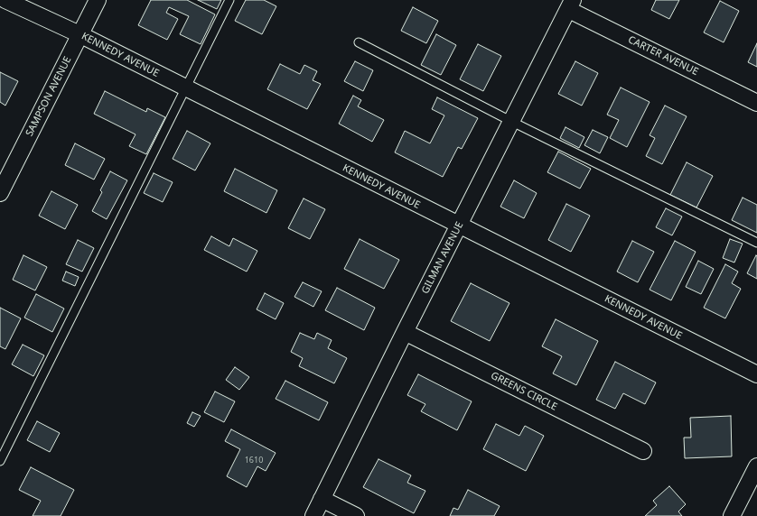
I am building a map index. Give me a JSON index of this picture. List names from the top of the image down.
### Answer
{
  "streets": {
    "street": [
      "KENNEDY AVENUE",
      "CARTER AVENUE",
      "SAMPSON AVENUE",
      "GILMAN AVENUE",
      "GREENS CIRCLE"
    ]
  },
  "crossings": [
    ["KENNEDY AVENUE", "SAMPSON AVENUE"],
    ["KENNEDY AVENUE", "GILMAN AVENUE"],
    ["CARTER AVENUE", "GILMAN AVENUE"],
    ["GILMAN AVENUE", "GREENS CIRCLE"]
  ],
  "house_numbers": ["1610"]
}
